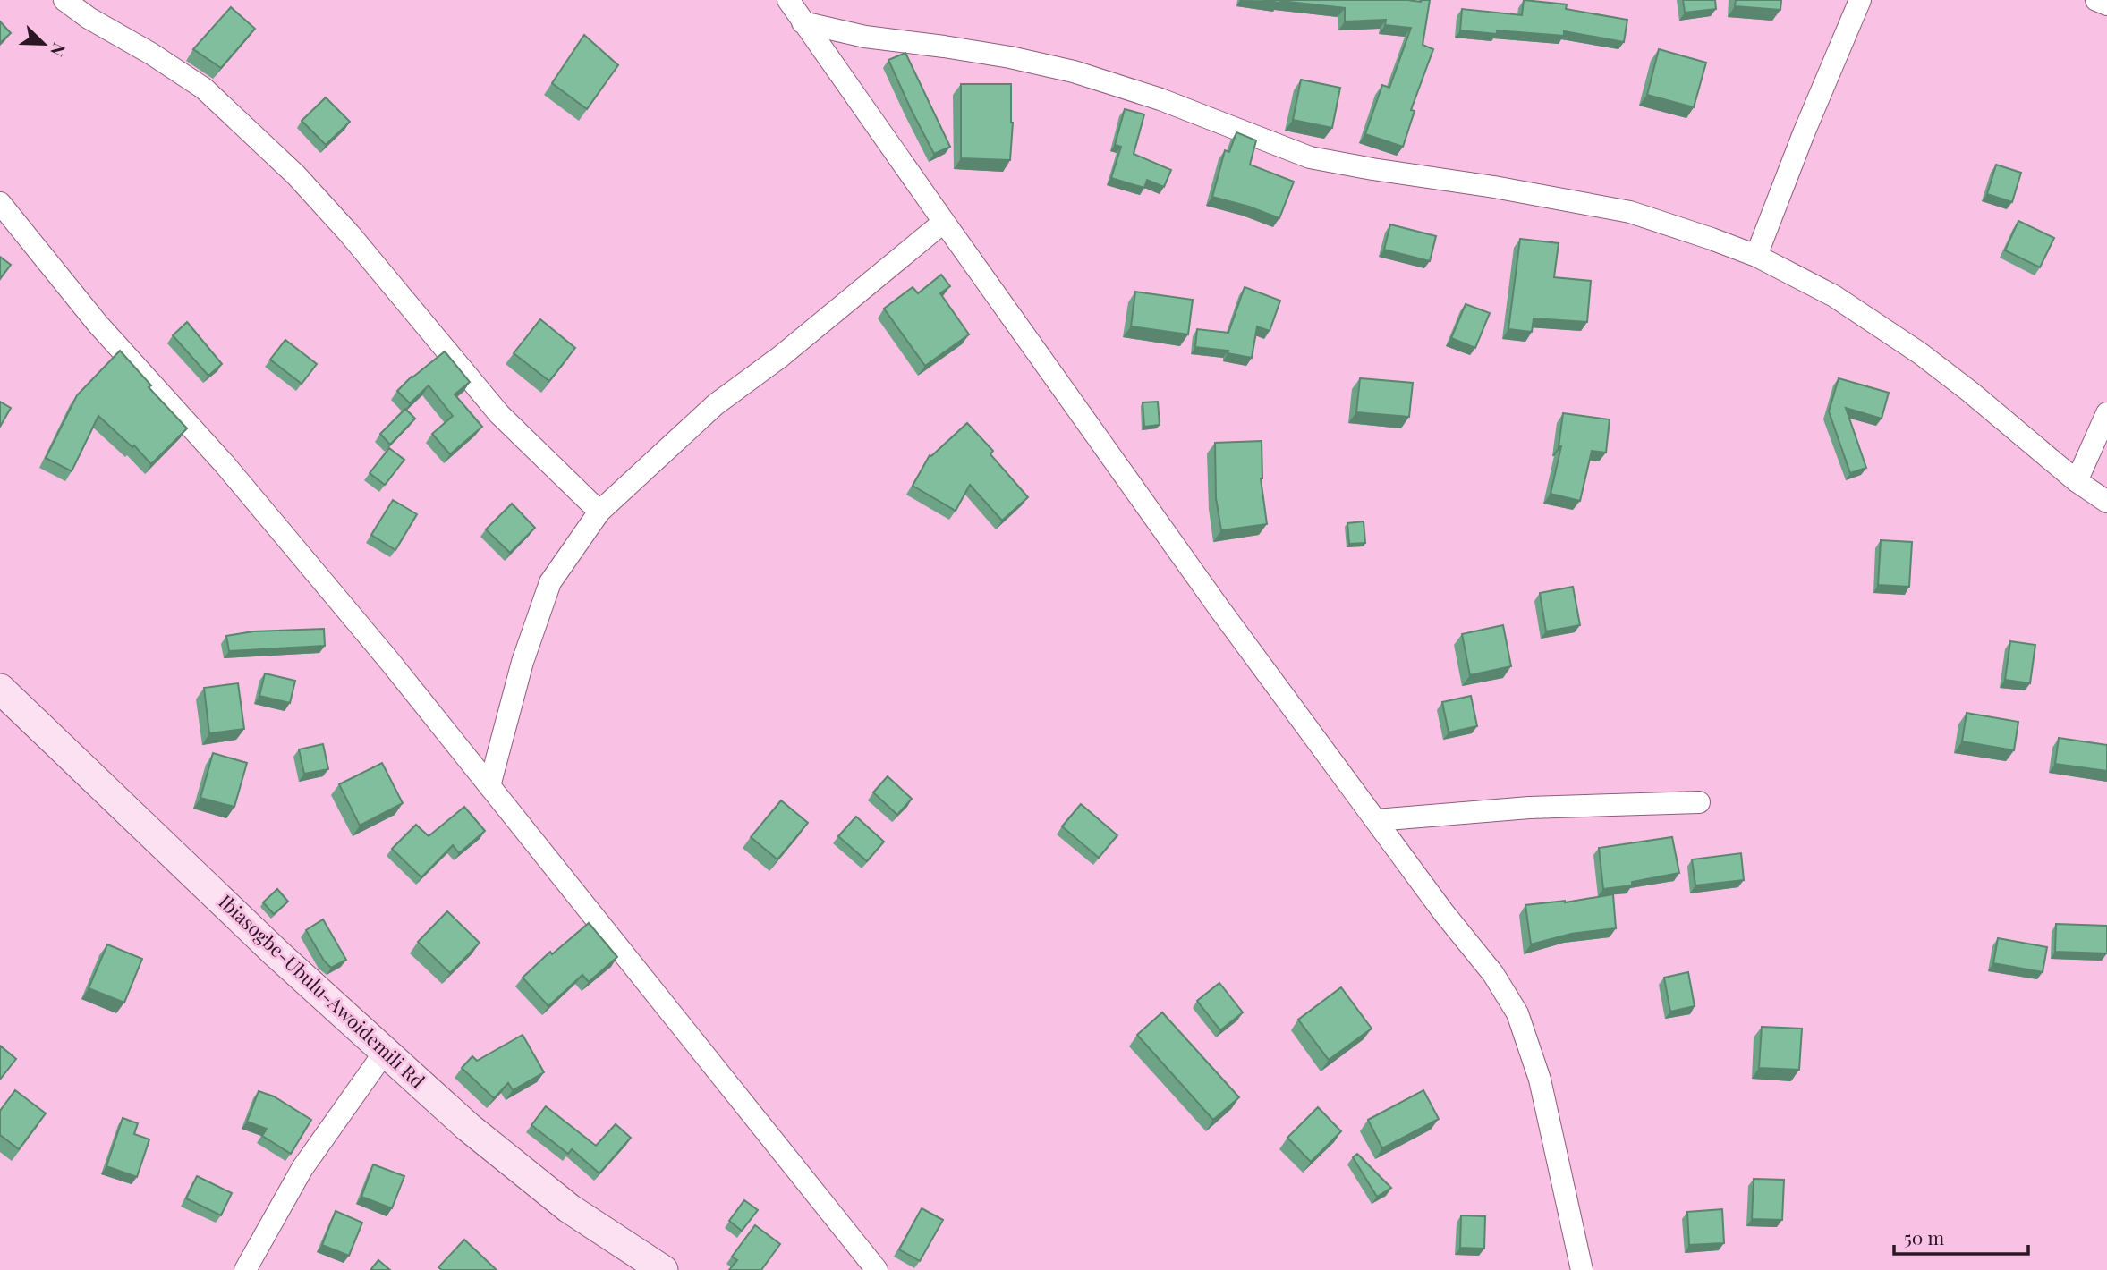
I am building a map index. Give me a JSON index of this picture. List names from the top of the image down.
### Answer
{
  "streets": {
    "street": ["Ibiasogbe-Ubulu-Awoidemili Rd"]
  },
  "scale_bar": "50 m",
  "north": "bottom right"
}
